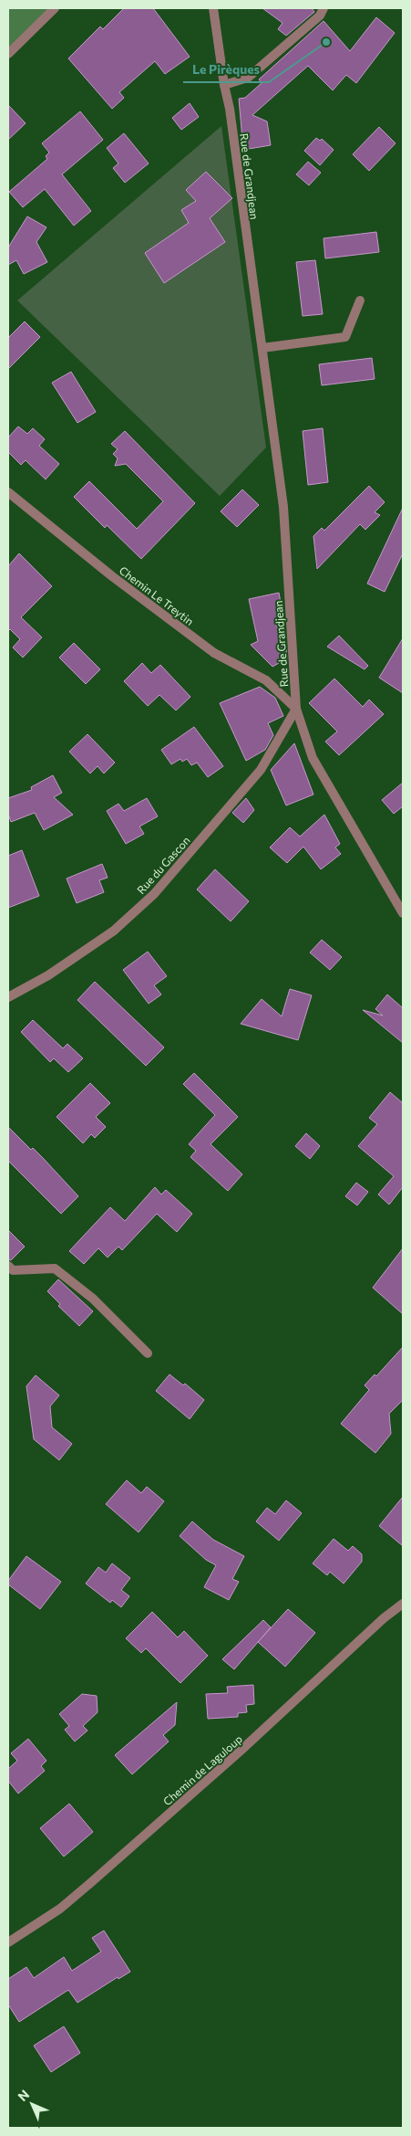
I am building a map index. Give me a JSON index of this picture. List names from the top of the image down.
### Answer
{
  "streets": {
    "street": [
      "Rue de Grandjean",
      "Chemin Le Treytin",
      "Rue du Gascon",
      "Chemin de Laguloup"
    ]
  },
  "crossings": [
    ["Rue de Grandjean", "Chemin Le Treytin"],
    ["Rue de Grandjean", "Rue du Gascon"],
    ["Chemin Le Treytin", "Rue du Gascon"]
  ],
  "places": ["Le Pirèques"],
  "north": "top left"
}
